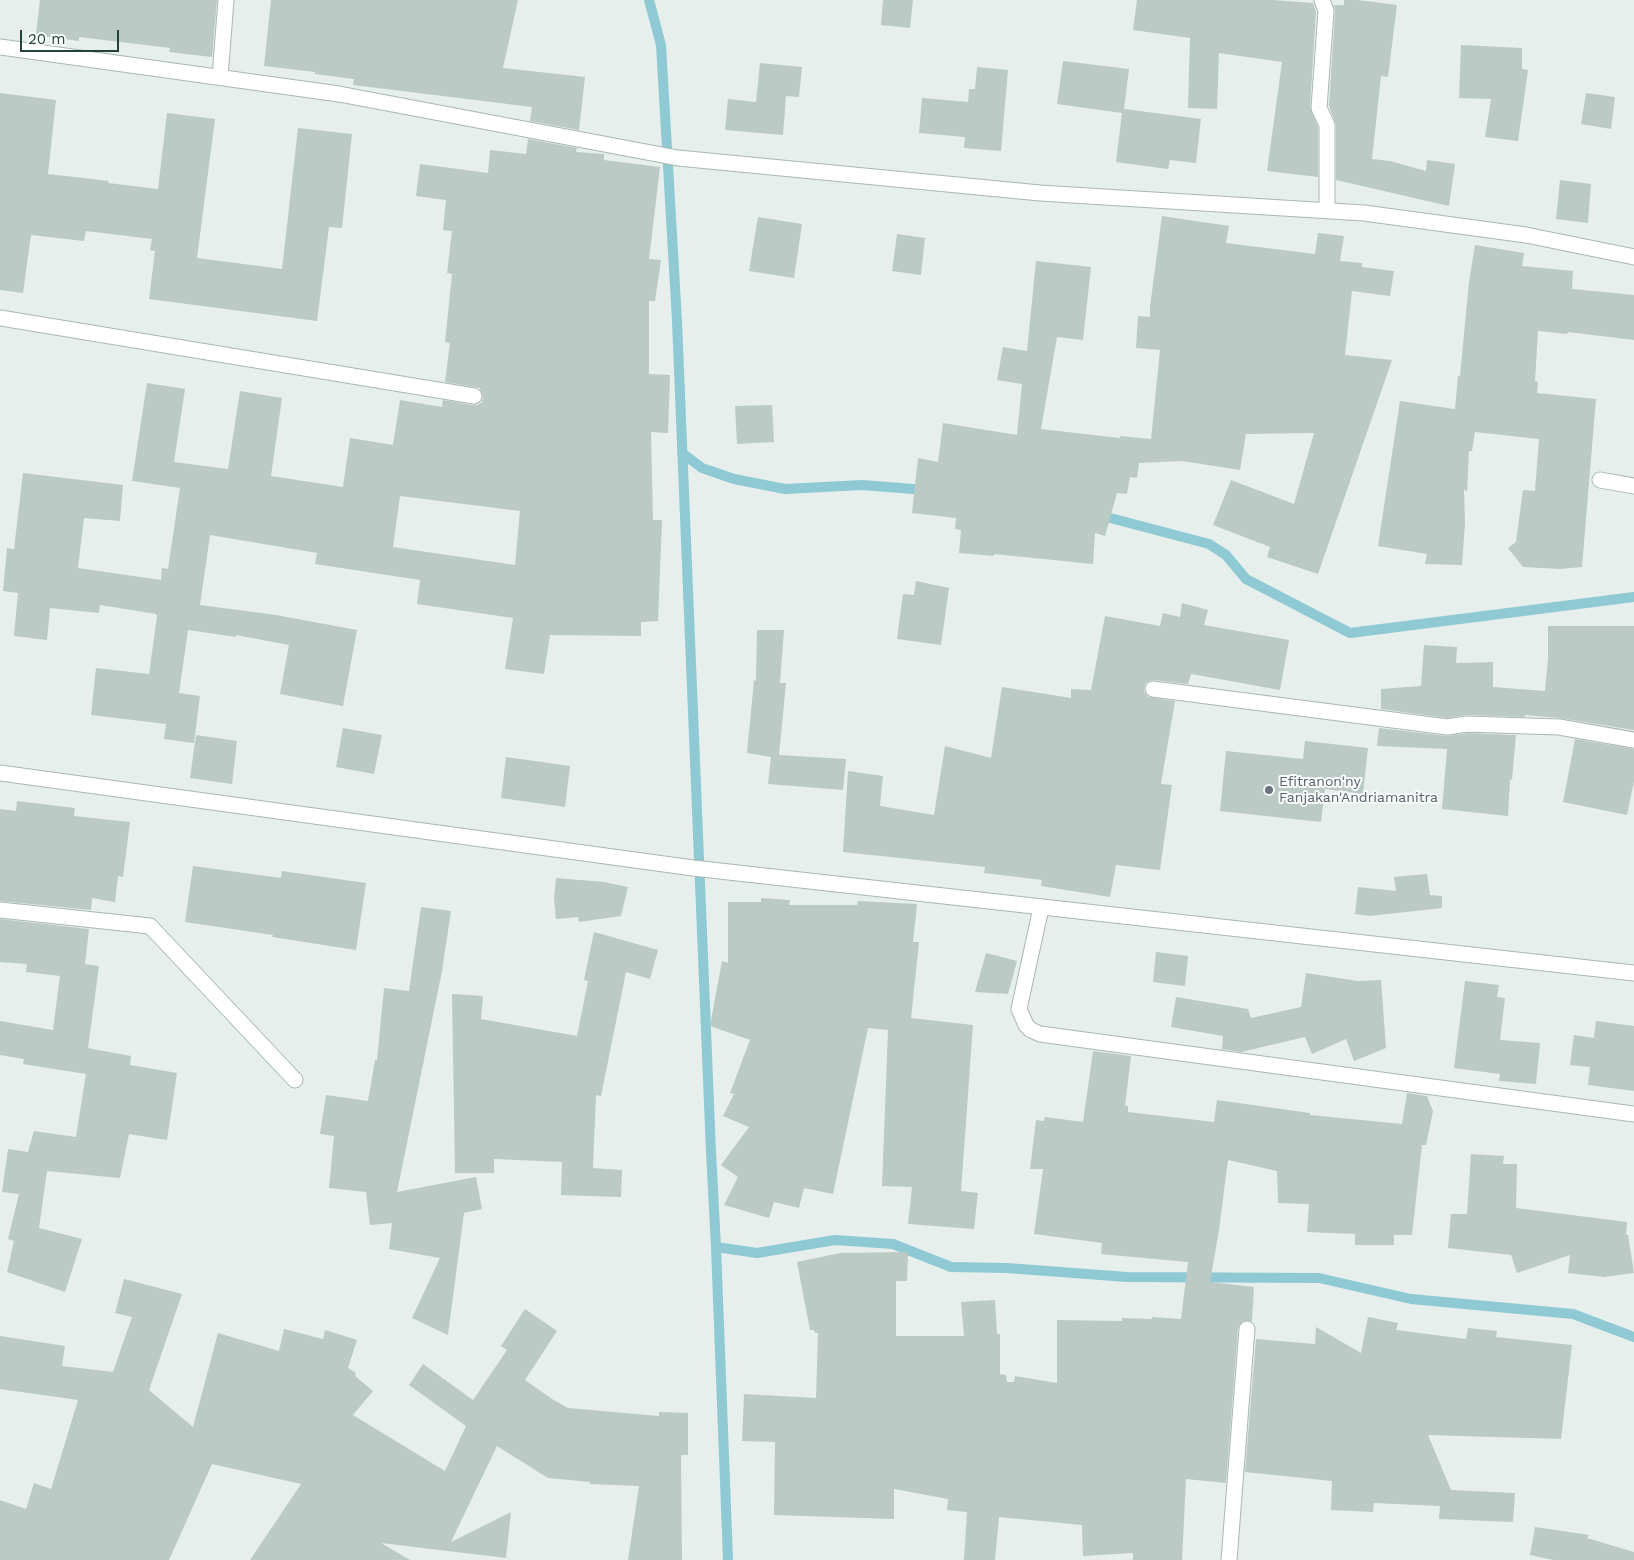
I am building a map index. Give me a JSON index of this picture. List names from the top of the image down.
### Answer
{
  "places": ["Efitranon'ny Fanjakan'Andriamanitra"],
  "scale_bar": "20 m"
}
